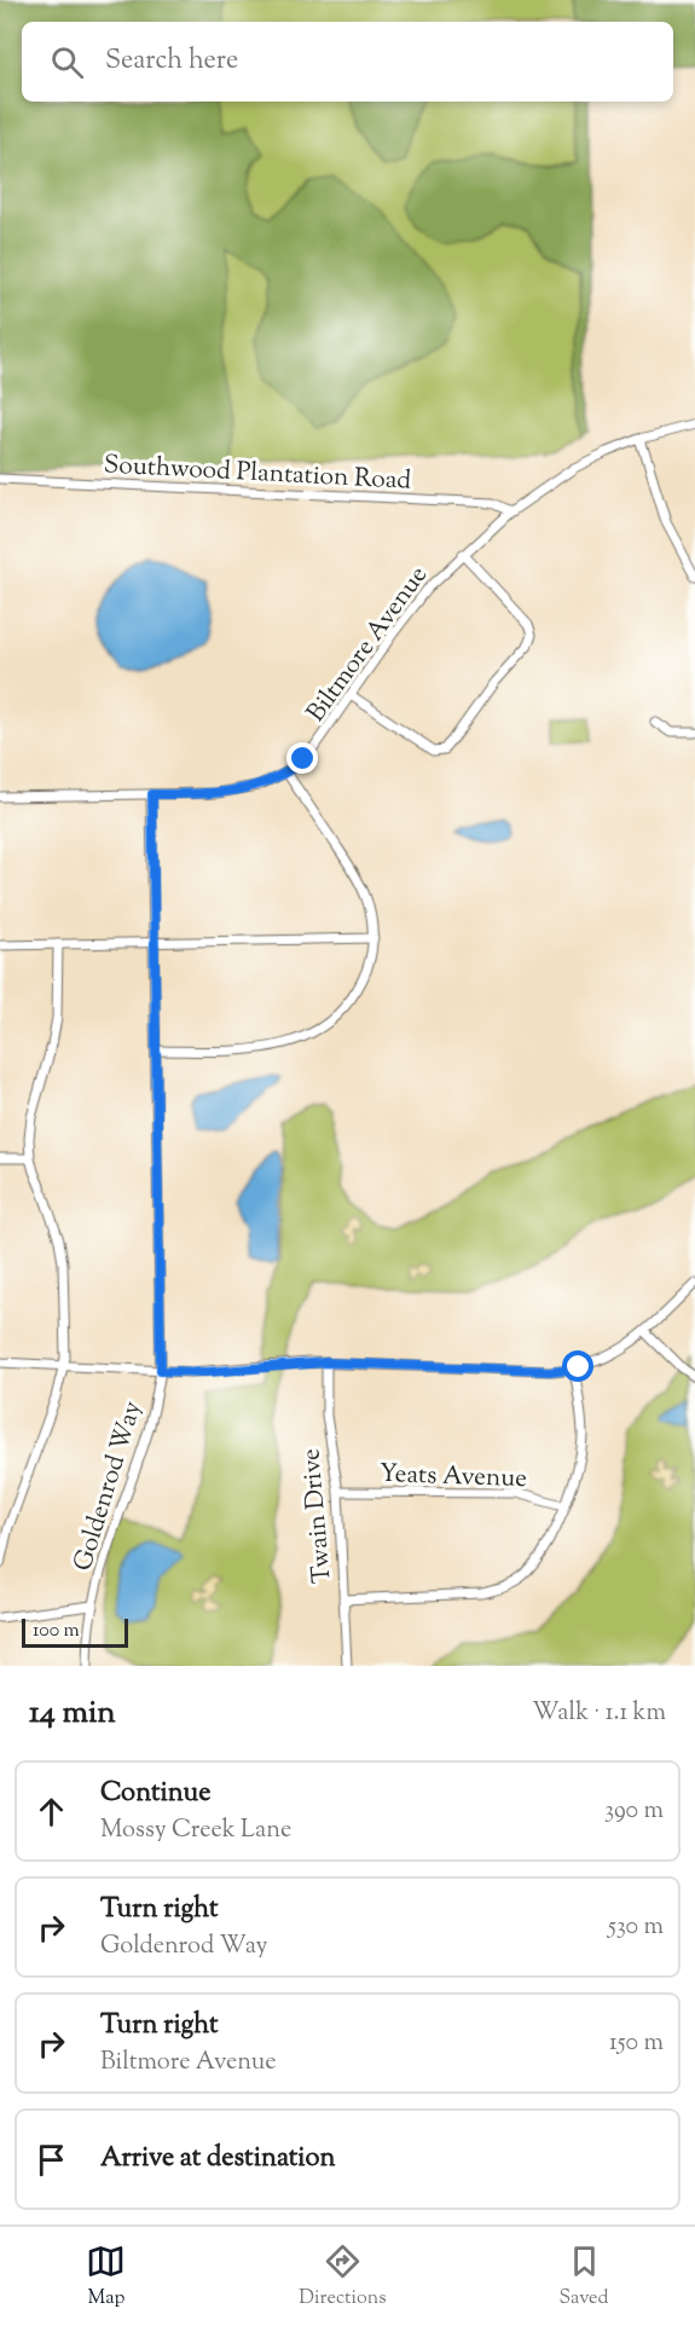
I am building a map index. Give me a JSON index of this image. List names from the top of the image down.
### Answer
{
  "streets": {
    "street": [
      "Southwood Plantation Road",
      "Biltmore Avenue",
      "Yeats Avenue",
      "Goldenrod Way",
      "Twain Drive"
    ]
  },
  "crossings": [
    ["Southwood Plantation Road", "Biltmore Avenue"],
    ["Biltmore Avenue", "Goldenrod Way"],
    ["Yeats Avenue", "Twain Drive"]
  ],
  "scale_bar": "100 m",
  "page": {
    "search": "Search here",
    "scale": "100 m",
    "heading": ["14 min", "Walk · 1.1 km"],
    "list": [
      ["Continue", "Mossy Creek Lane", "390 m"],
      ["Turn right", "Goldenrod Way", "530 m"],
      ["Turn right", "Biltmore Avenue", "150 m"],
      "Arrive at destination"
    ],
    "nav": ["Map", "Directions", "Saved"]
  }
}
